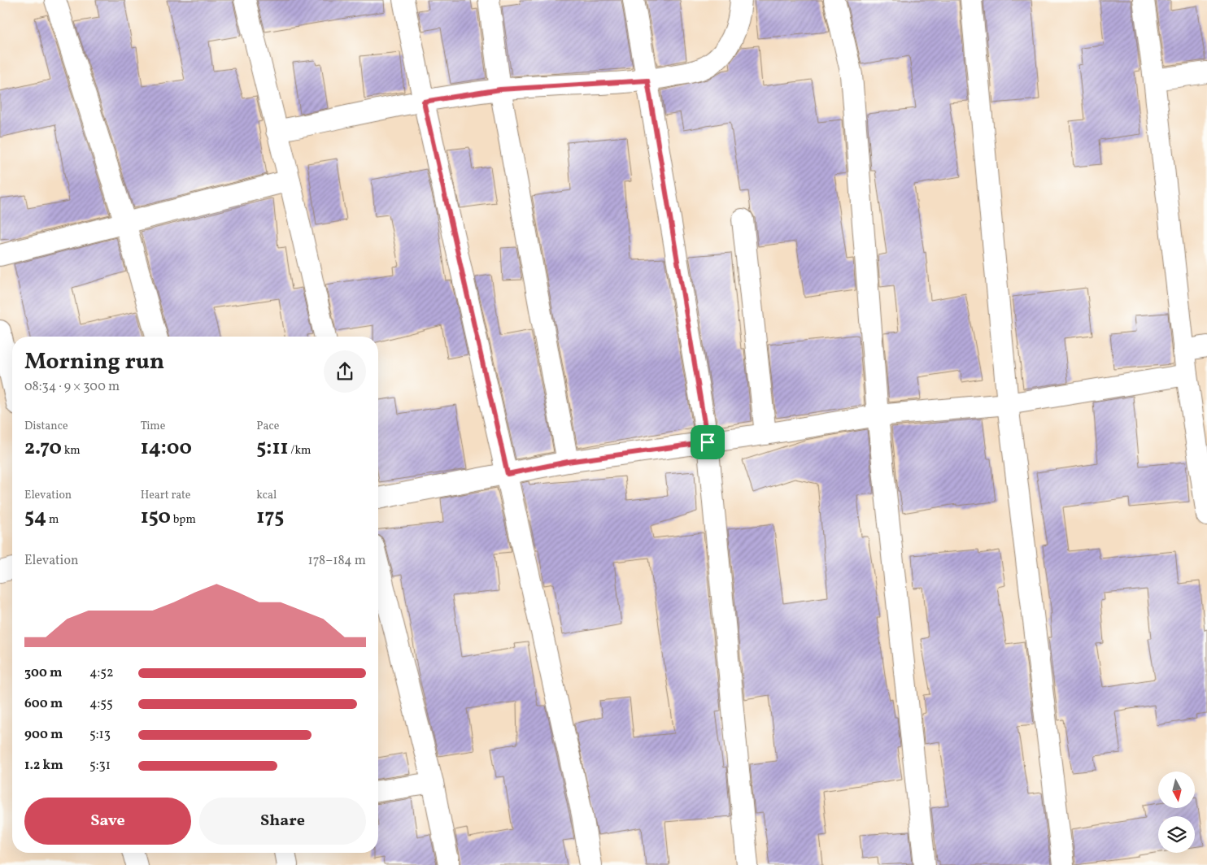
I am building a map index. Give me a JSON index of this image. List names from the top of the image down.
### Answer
{
  "north": "bottom",
  "page": {
    "heading": ["Morning run", "08:34 · 9 × 300 m"],
    "stats": [
      ["Distance", "2.70 km"],
      ["Time", "14:00"],
      ["Pace", "5:11 /km"],
      ["Elevation", "54 m"],
      ["Heart rate", "150 bpm"],
      ["kcal", "175"]
    ],
    "chart": ["Elevation", "178–184 m"],
    "list": [
      {
        "name": "300 m",
        "note": "4:52"
      },
      {
        "name": "600 m",
        "note": "4:55"
      },
      {
        "name": "900 m",
        "note": "5:13"
      },
      {
        "name": "1.2 km",
        "note": "5:31"
      }
    ],
    "buttons": ["Save", "Share"]
  }
}
